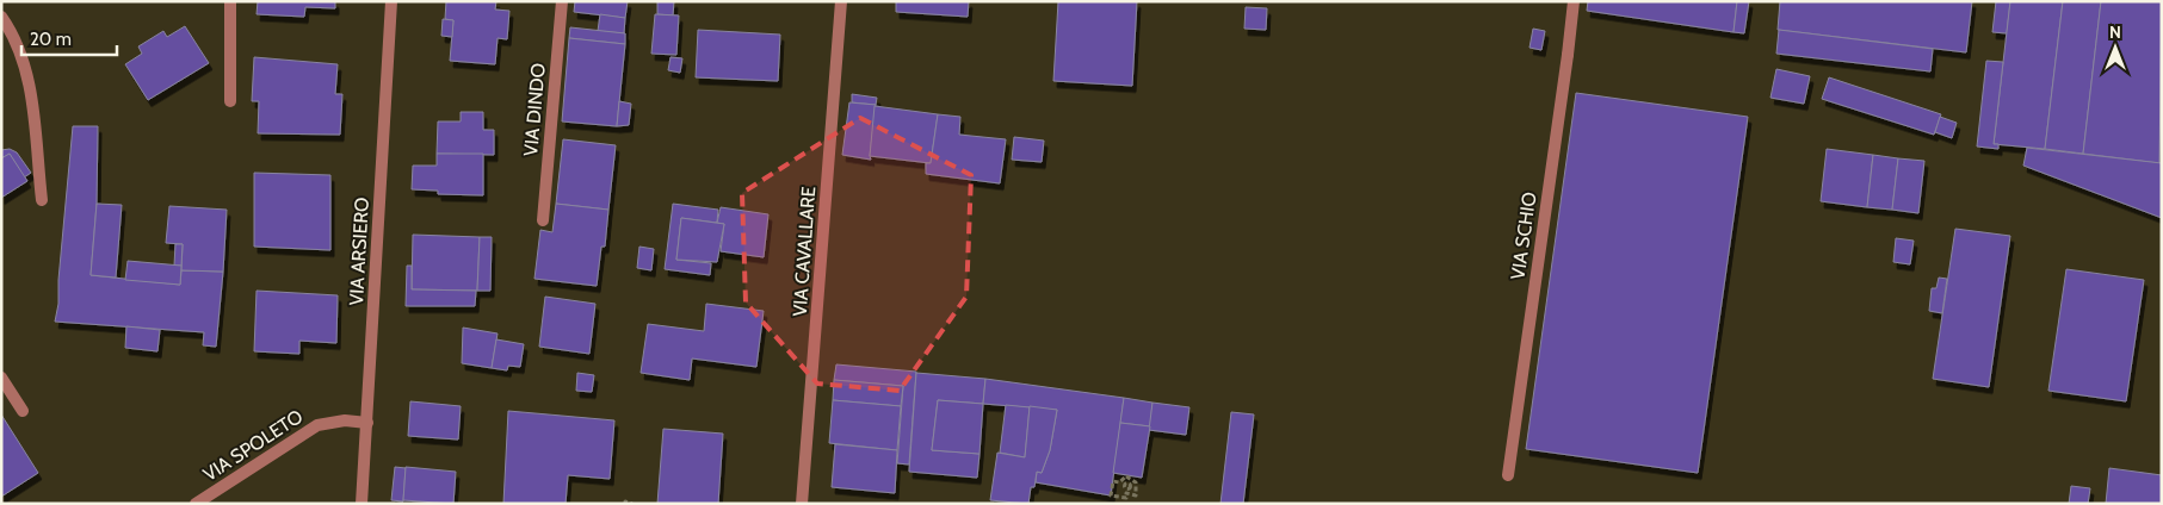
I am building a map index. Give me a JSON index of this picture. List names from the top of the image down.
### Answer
{
  "streets": {
    "street": [
      "VIA DINDO",
      "VIA SCHIO",
      "VIA ARSIERO",
      "VIA CAVALLARE",
      "VIA SPOLETO"
    ]
  },
  "crossings": [
    ["VIA ARSIERO", "VIA SPOLETO"]
  ],
  "scale_bar": "20 m",
  "north": "top"
}
